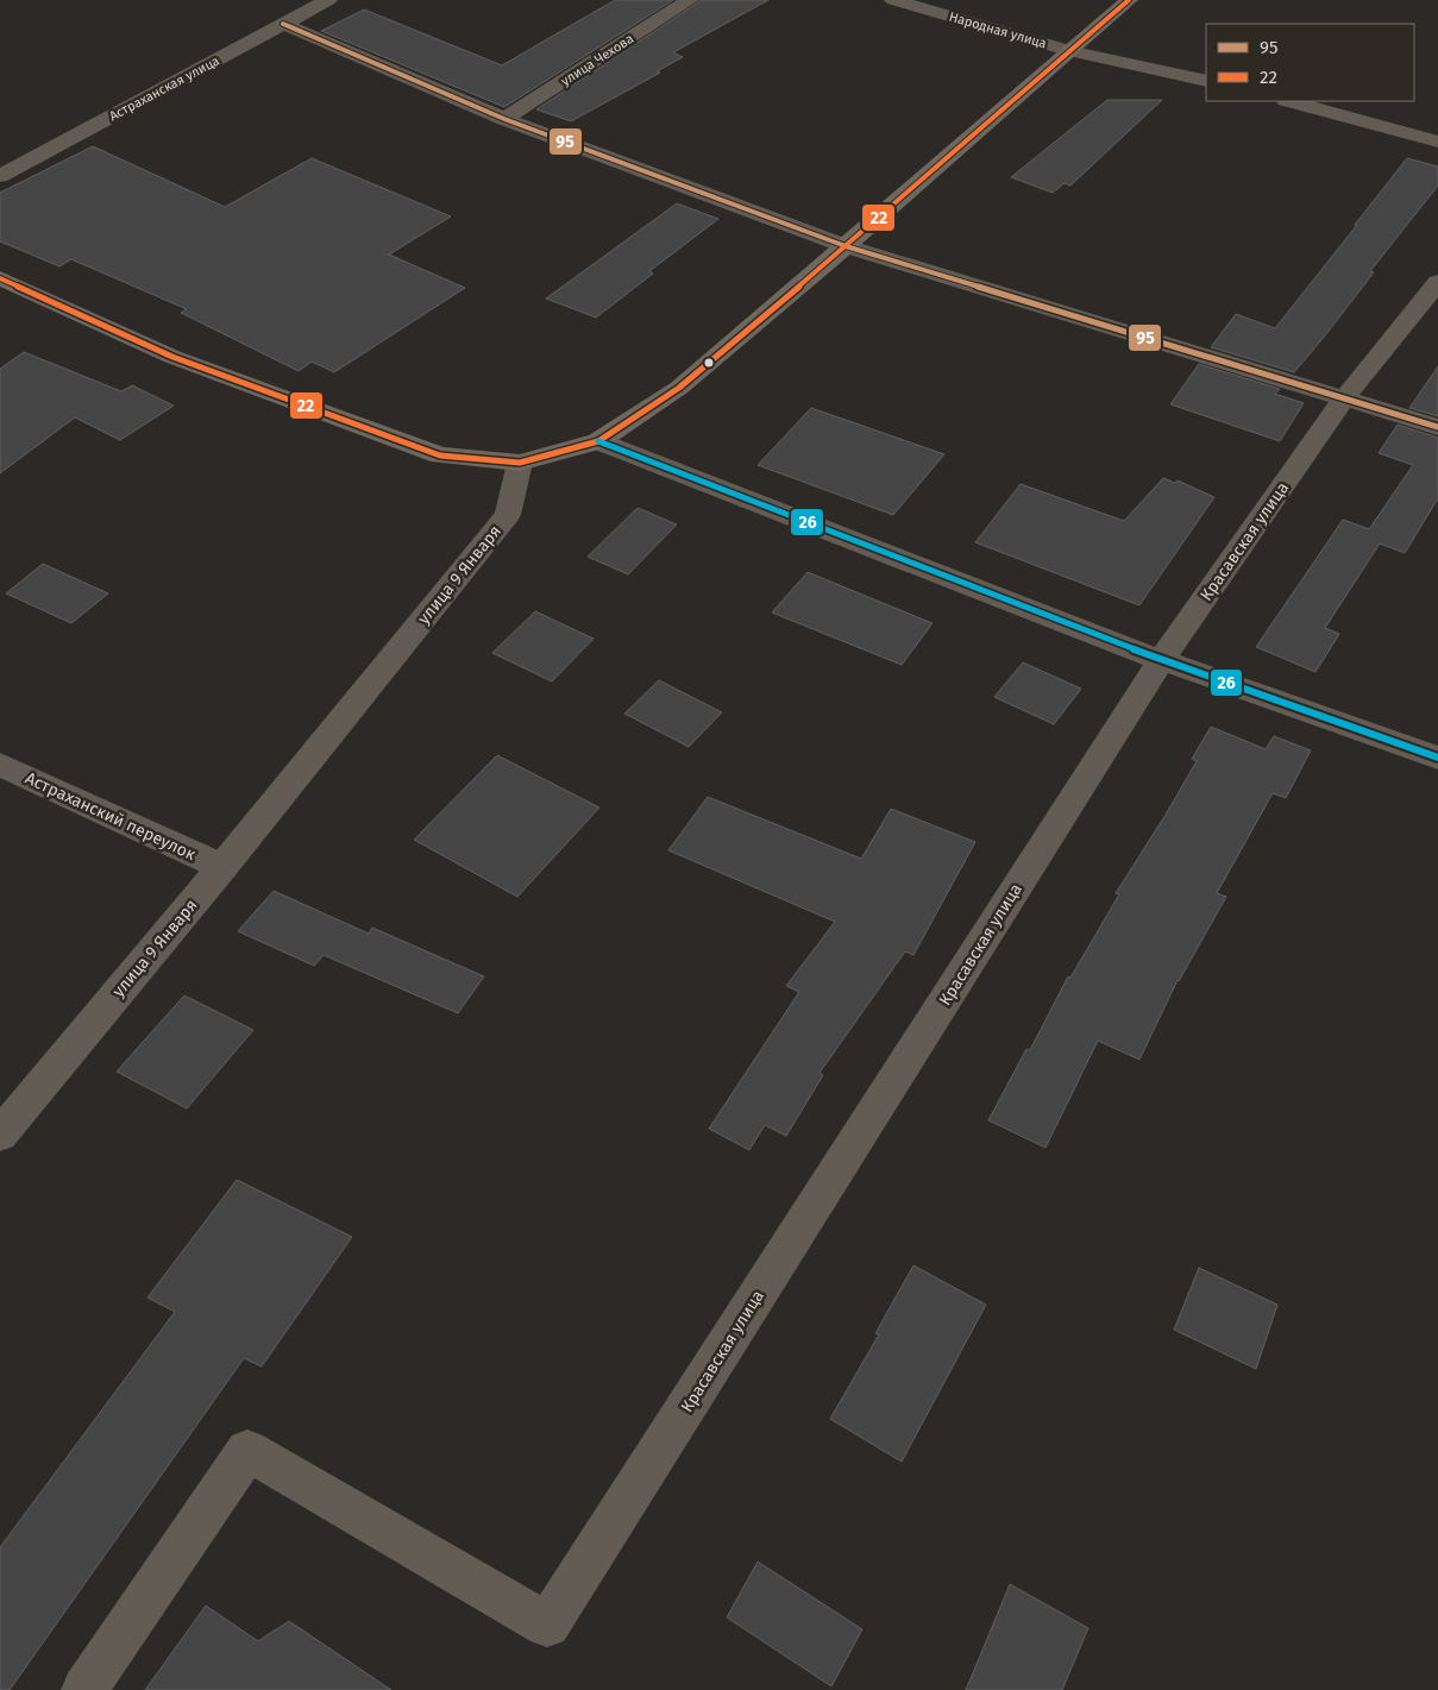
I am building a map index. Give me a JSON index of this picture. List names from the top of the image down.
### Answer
{
  "streets": {
    "street": [
      "Народная улица",
      "улица Чехова",
      "Астраханская улица",
      "Красавская улица",
      "улица 9 Января",
      "Астраханский переулок"
    ]
  },
  "crossings": [
    ["улица 9 Января", "Астраханский переулок"]
  ],
  "lines": ["transit line 22", "transit line 95", "transit line 26"],
  "legend": ["95", "22"]
}
